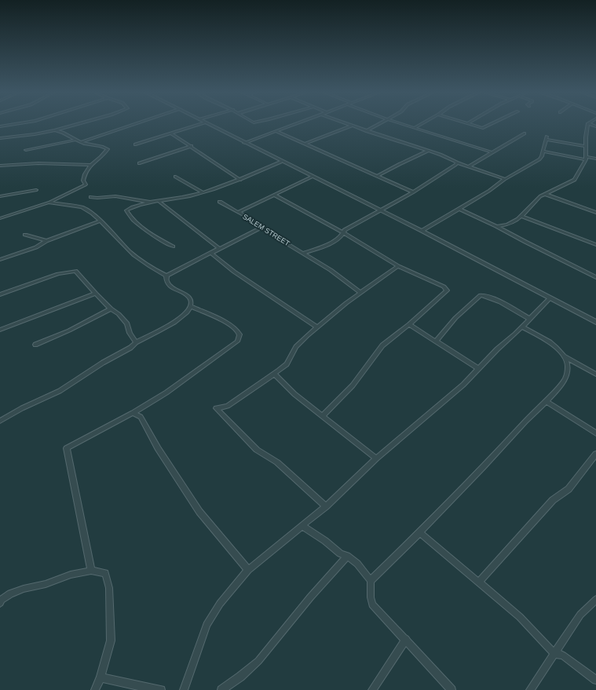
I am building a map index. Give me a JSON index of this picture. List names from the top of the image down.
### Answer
{
  "streets": {
    "street": ["SALEM STREET"]
  }
}
